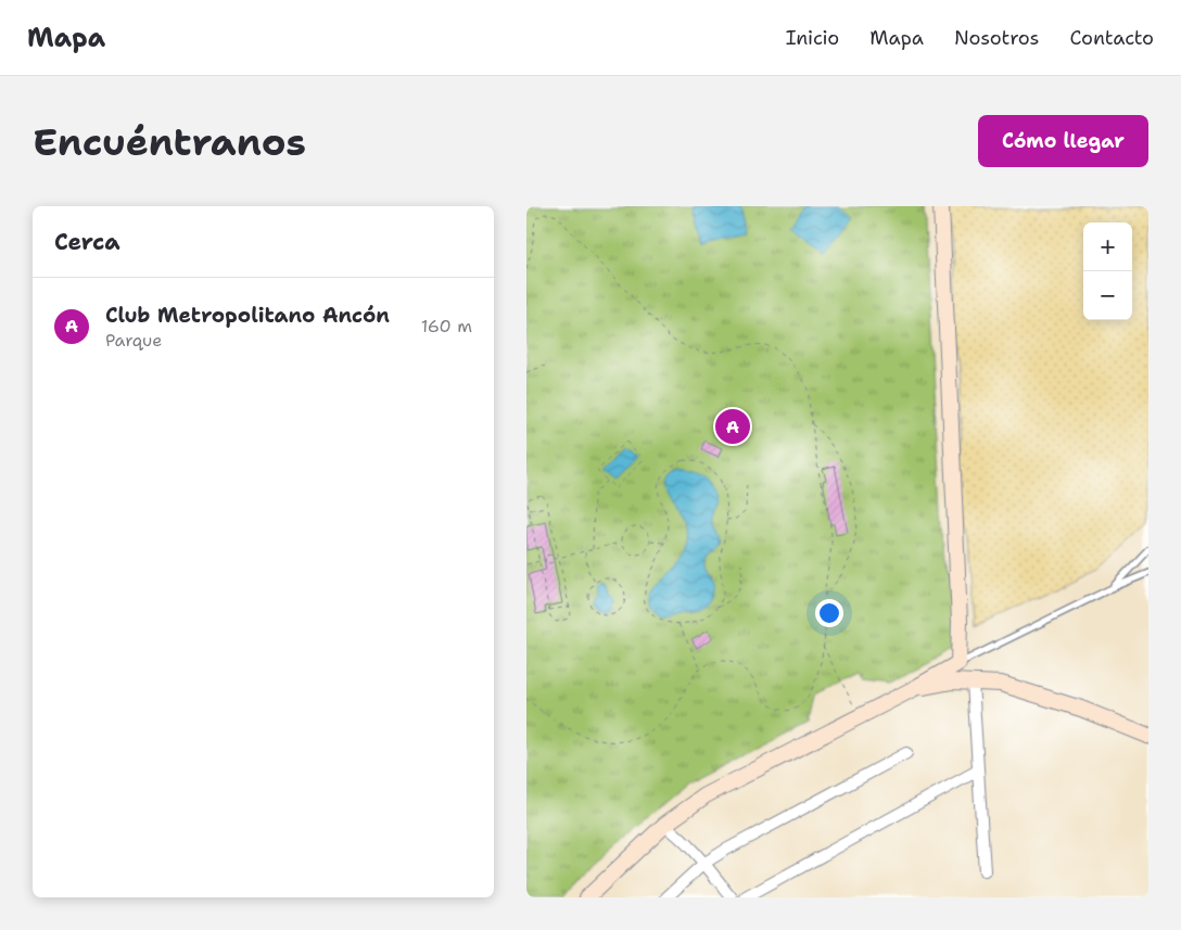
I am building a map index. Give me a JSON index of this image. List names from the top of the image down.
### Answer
{
  "page": {
    "header": "Mapa",
    "nav": [
      "Inicio",
      "Mapa",
      "Nosotros",
      "Contacto"
    ],
    "buttons": "Cómo llegar",
    "title": "Encuéntranos",
    "heading": "Cerca",
    "map_buttons": ["+", "−"],
    "list": [
      {
        "mark": "A",
        "name": "Club Metropolitano Ancón",
        "note": "Parque",
        "value": "160 m"
      }
    ],
    "pins": "A"
  }
}
